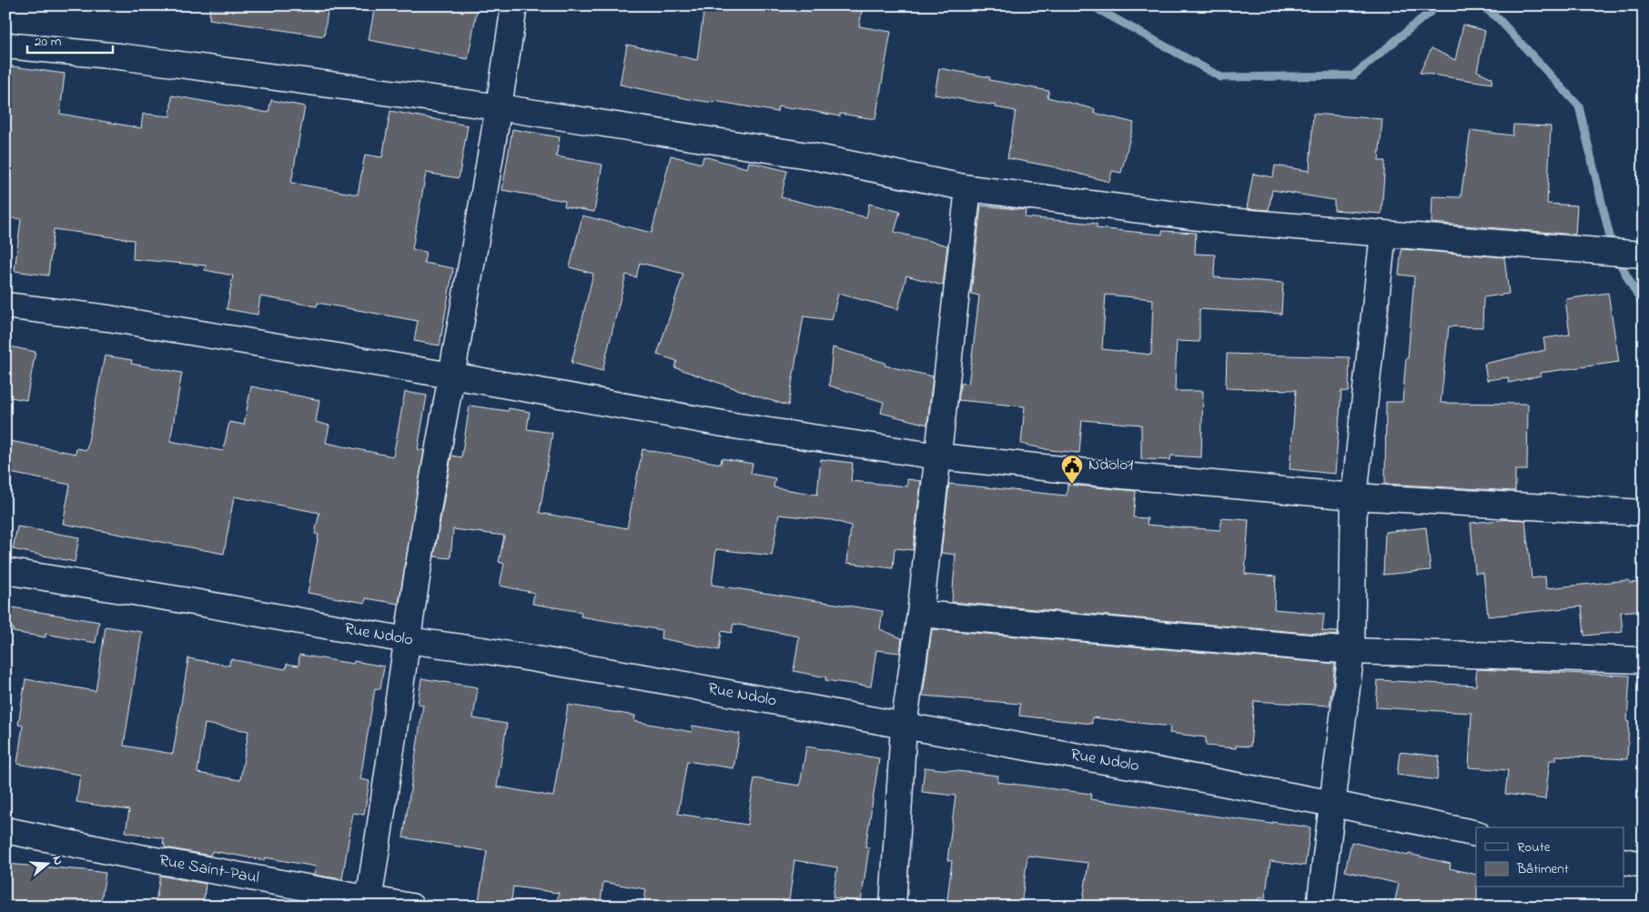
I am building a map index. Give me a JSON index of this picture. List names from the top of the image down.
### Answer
{
  "streets": {
    "street": ["Rue Ndolo", "Rue Saint-Paul"]
  },
  "places": {
    "public building": ["Ndolo1"]
  },
  "legend": ["Route", "Bâtiment"],
  "scale_bar": "20 m",
  "north": "right"
}
